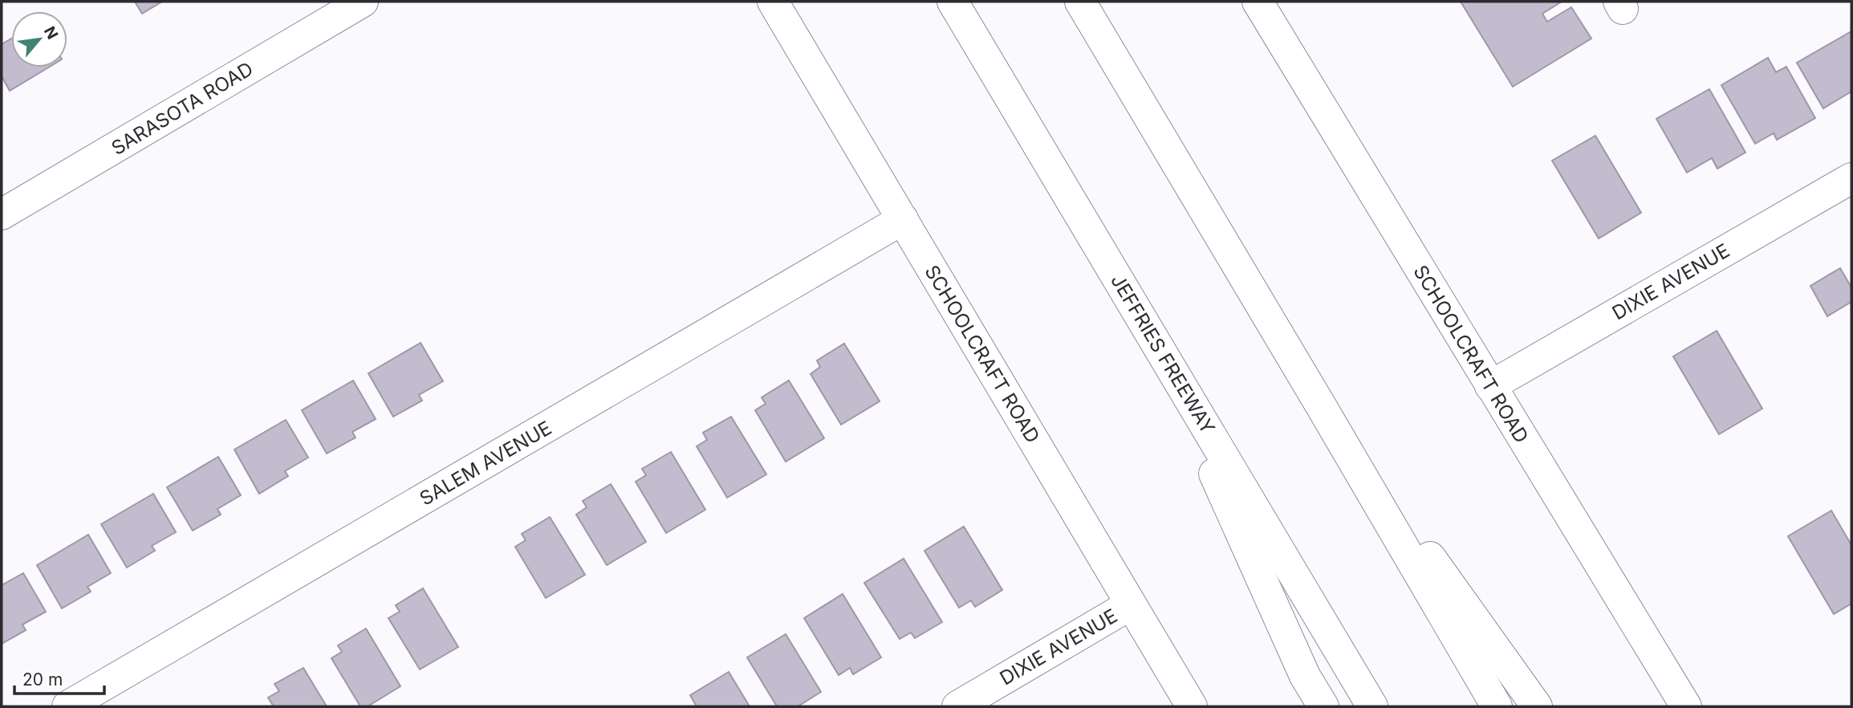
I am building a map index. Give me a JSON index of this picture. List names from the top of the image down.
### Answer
{
  "streets": {
    "main road": [
      "SARASOTA ROAD",
      "DIXIE AVENUE",
      "SCHOOLCRAFT ROAD",
      "JEFFRIES FREEWAY",
      "SALEM AVENUE"
    ]
  },
  "crossings": [
    ["DIXIE AVENUE", "SCHOOLCRAFT ROAD"],
    ["SCHOOLCRAFT ROAD", "SALEM AVENUE"]
  ],
  "scale_bar": "20 m",
  "north": "top right"
}
